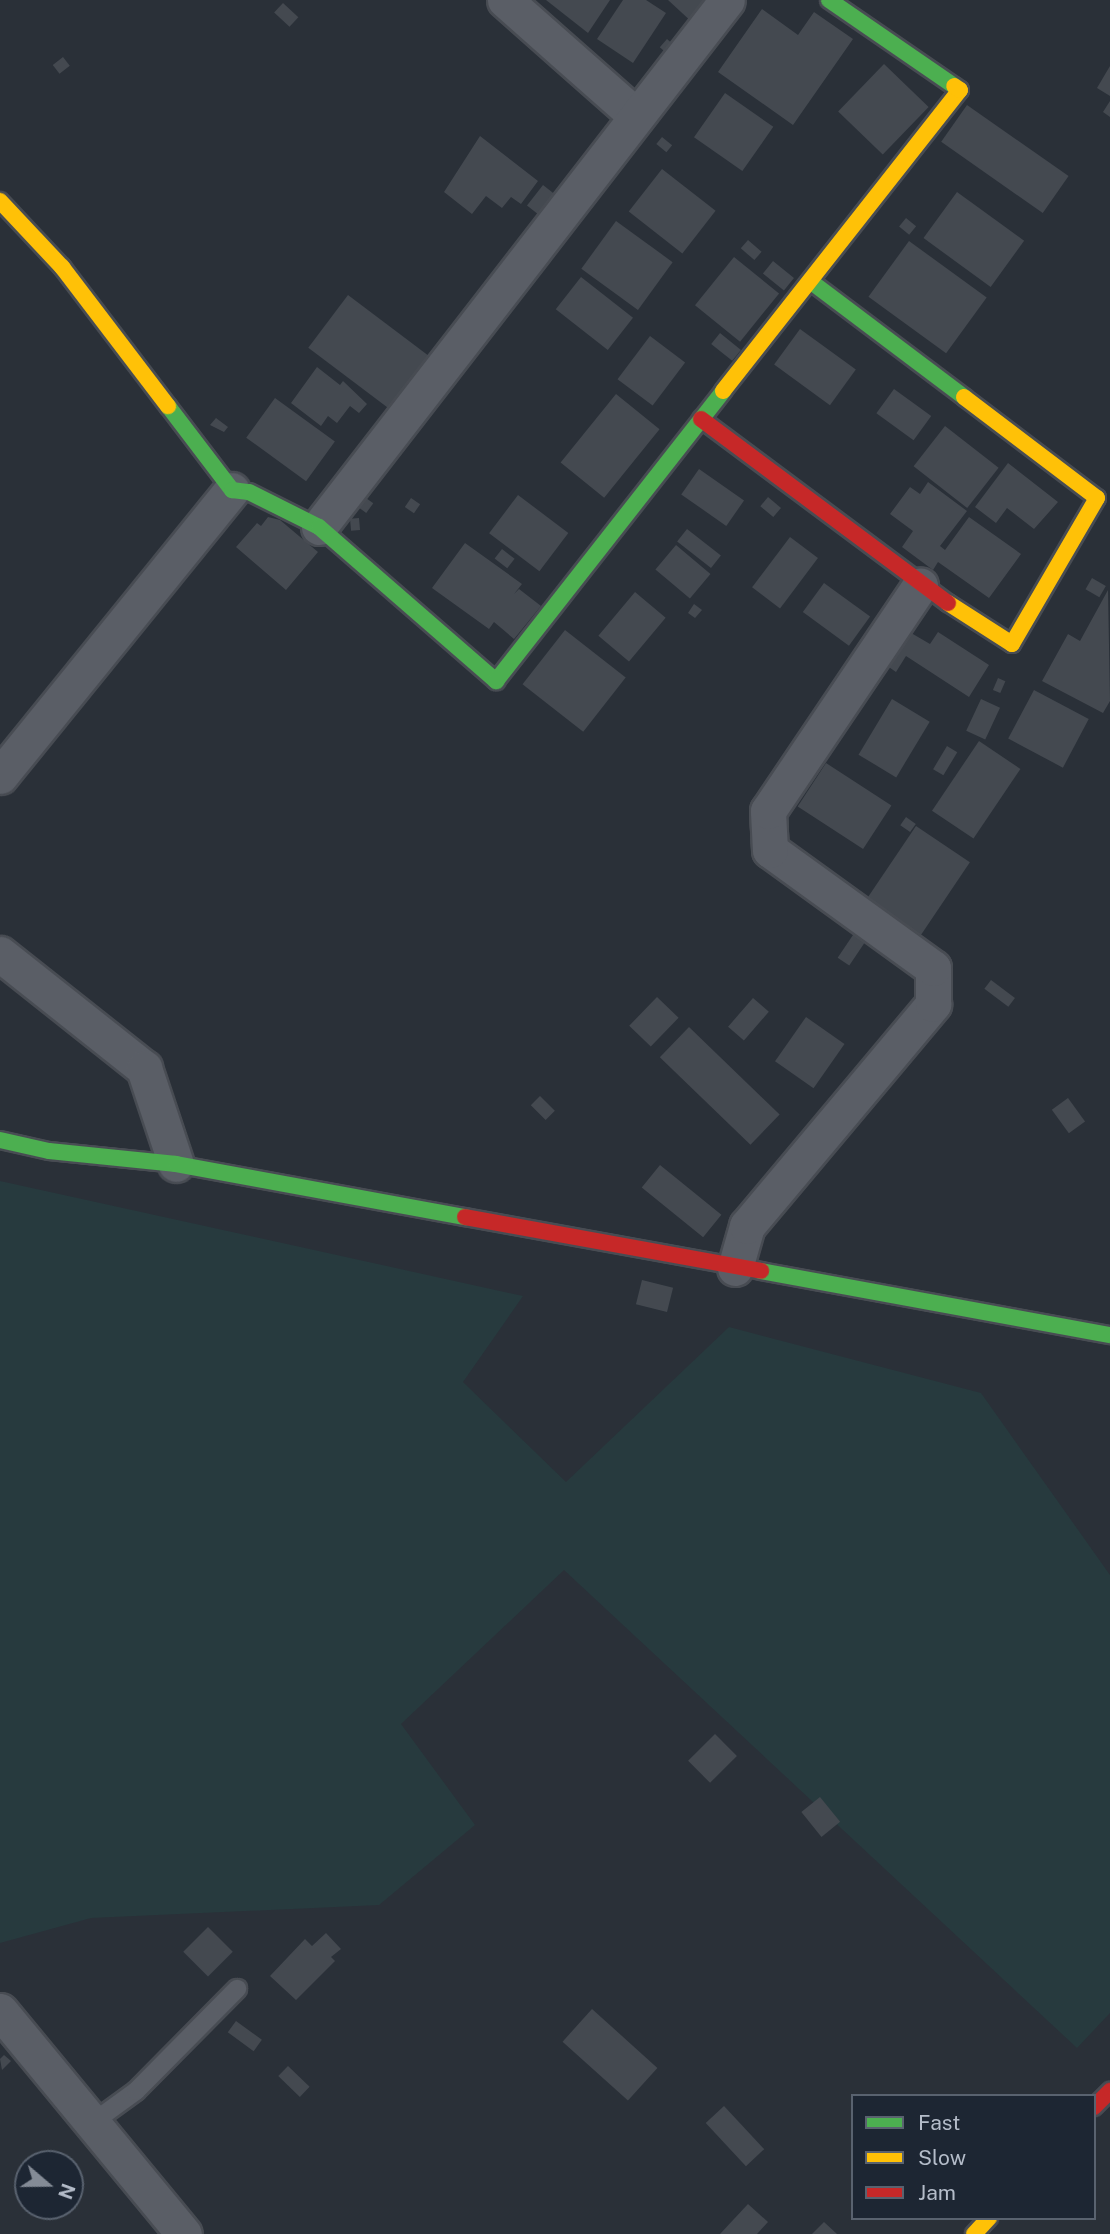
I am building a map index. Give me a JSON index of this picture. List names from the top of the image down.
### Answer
{
  "legend": ["Fast", "Slow", "Jam"],
  "north": "right"
}
